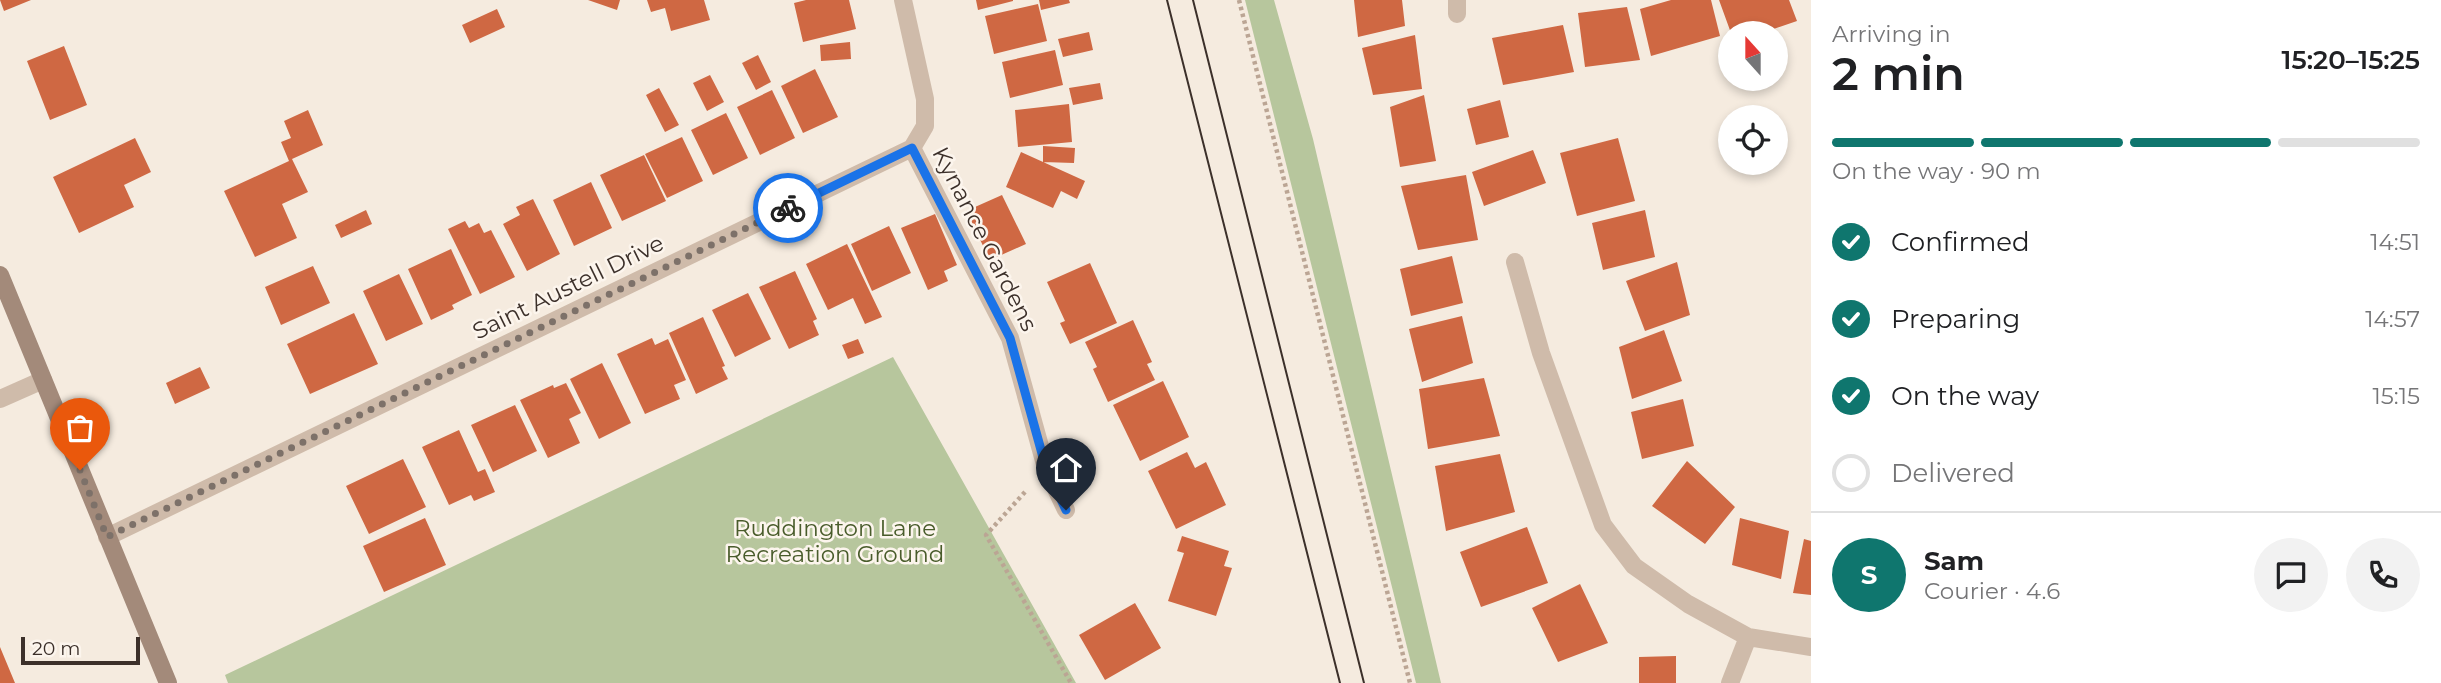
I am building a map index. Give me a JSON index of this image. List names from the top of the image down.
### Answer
{
  "streets": {
    "street": ["Kynance Gardens", "Saint Austell Drive"]
  },
  "crossings": [
    ["Kynance Gardens", "Saint Austell Drive"]
  ],
  "parks": ["Ruddington Lane Recreation Ground"],
  "scale_bar": "20 m",
  "north": "top",
  "page": {
    "heading": ["2 min", "Arriving in", "15:20–15:25"],
    "panel": ["Sam", "Courier · 4.6"],
    "bar": "On the way · 90 m",
    "list": [
      ["Confirmed", "14:51"],
      ["Preparing", "14:57"],
      ["On the way", "15:15"],
      "Delivered"
    ],
    "round": "S",
    "scale": "20 m"
  }
}
